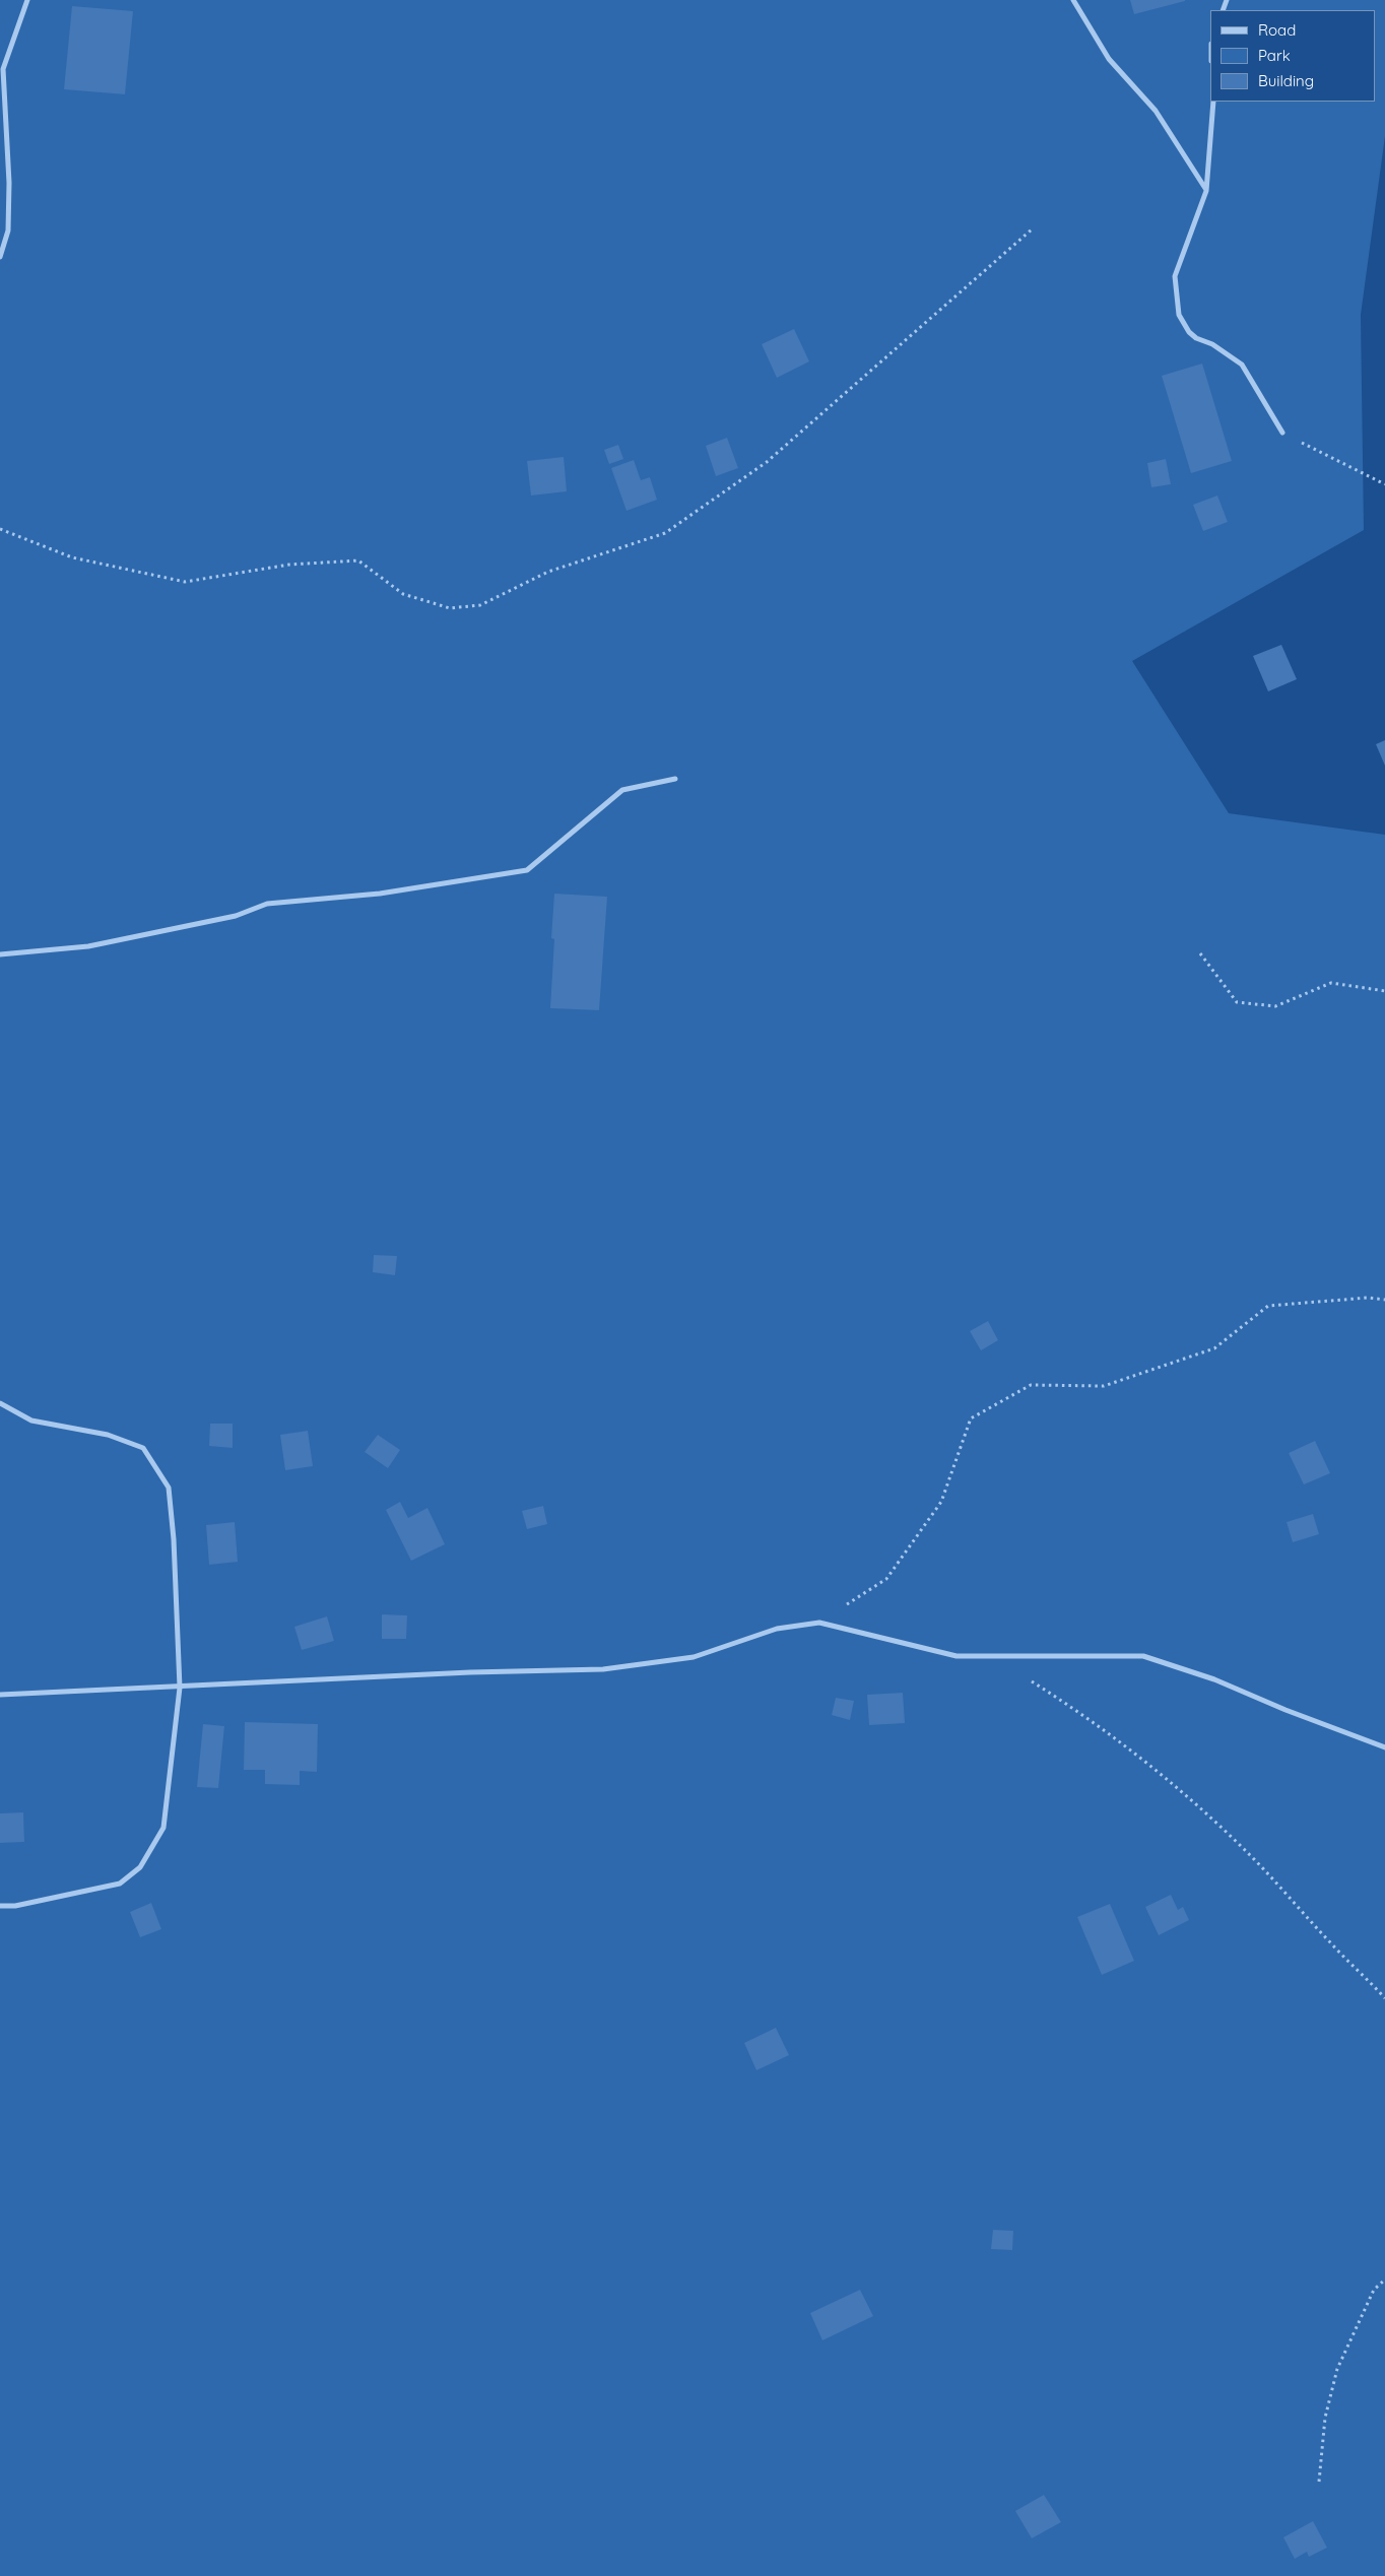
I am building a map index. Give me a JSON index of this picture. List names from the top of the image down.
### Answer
{
  "legend": ["Road", "Park", "Building"]
}
